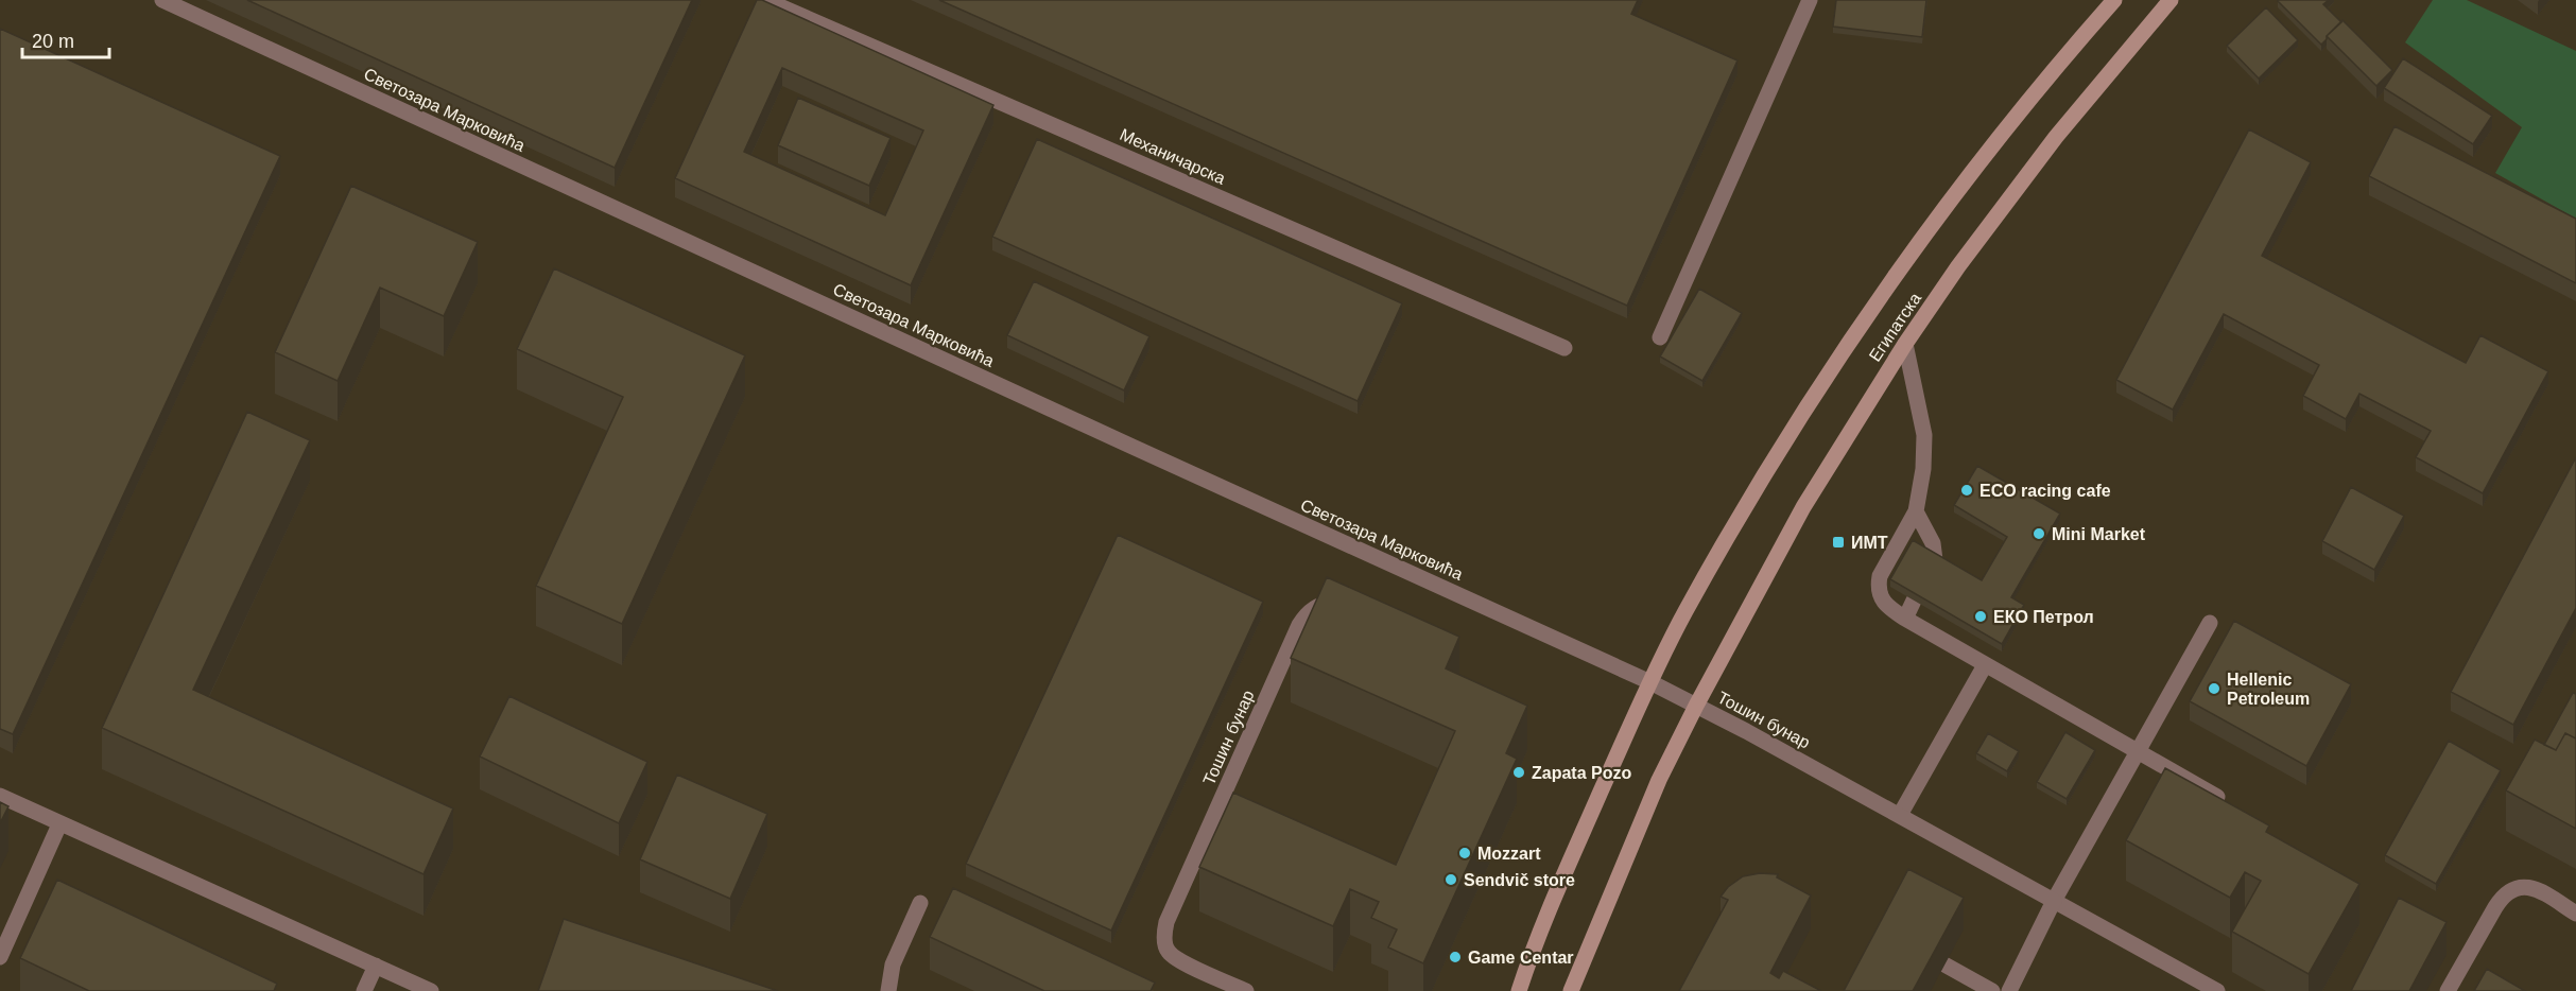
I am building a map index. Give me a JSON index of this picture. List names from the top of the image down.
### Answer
{
  "streets": {
    "main road": ["Египатска", "Тошин бунар"],
    "street": ["Светозара Марковића", "Механичарска"]
  },
  "crossings": [
    ["Светозара Марковића", "Египатска"],
    ["Светозара Марковића", "Тошин бунар"],
    ["Египатска", "Тошин бунар"]
  ],
  "places": {
    "other": [
      "ECO racing cafe",
      "Mini Market",
      "ЕКО Петрол",
      "Hellenic Petroleum",
      "Zapata Pozo",
      "Mozzart",
      "Sendvič store",
      "Game Centar"
    ],
    "transit": ["ИМТ"]
  },
  "scale_bar": "20 m"
}
